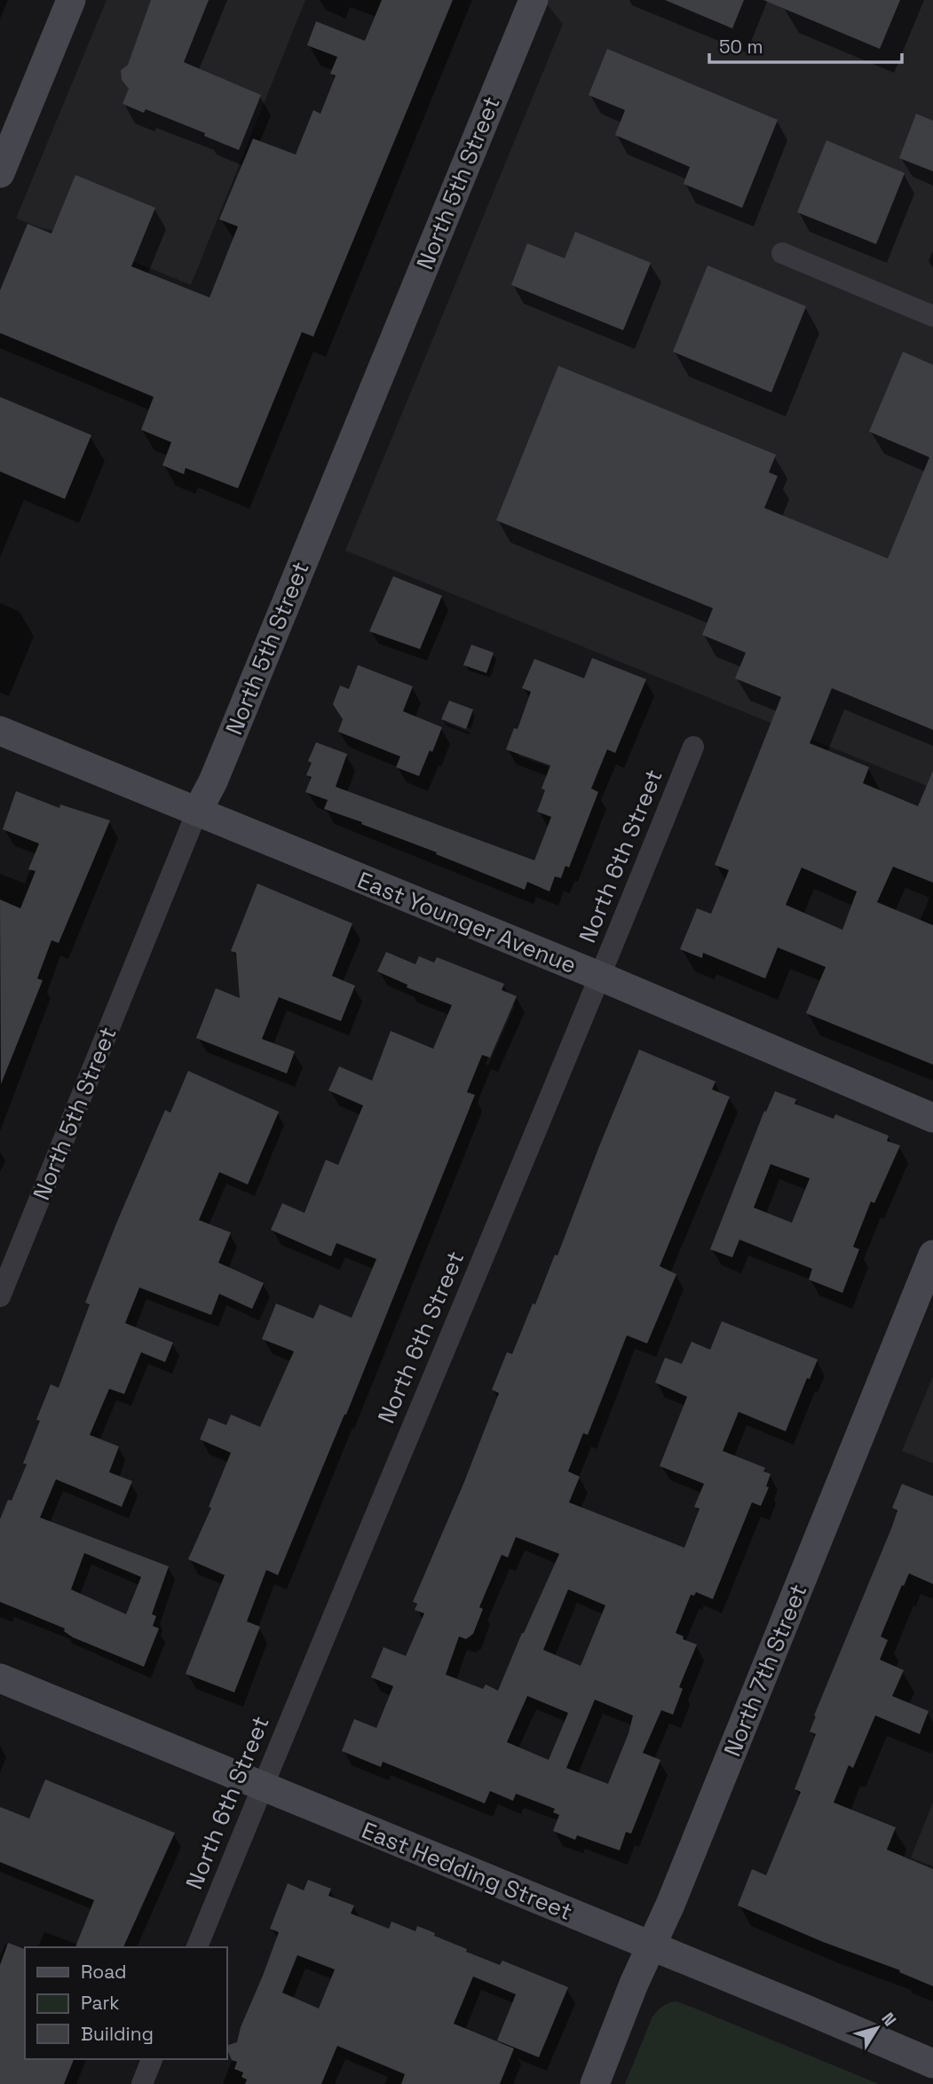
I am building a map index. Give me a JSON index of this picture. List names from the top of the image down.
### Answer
{
  "streets": {
    "street": [
      "North 5th Street",
      "North 6th Street",
      "East Younger Avenue",
      "North 7th Street",
      "East Hedding Street"
    ]
  },
  "crossings": [
    ["North 5th Street", "East Younger Avenue"],
    ["North 6th Street", "East Younger Avenue"],
    ["North 6th Street", "East Hedding Street"],
    ["North 7th Street", "East Hedding Street"]
  ],
  "legend": ["Road", "Park", "Building"],
  "scale_bar": "50 m",
  "north": "top right"
}
